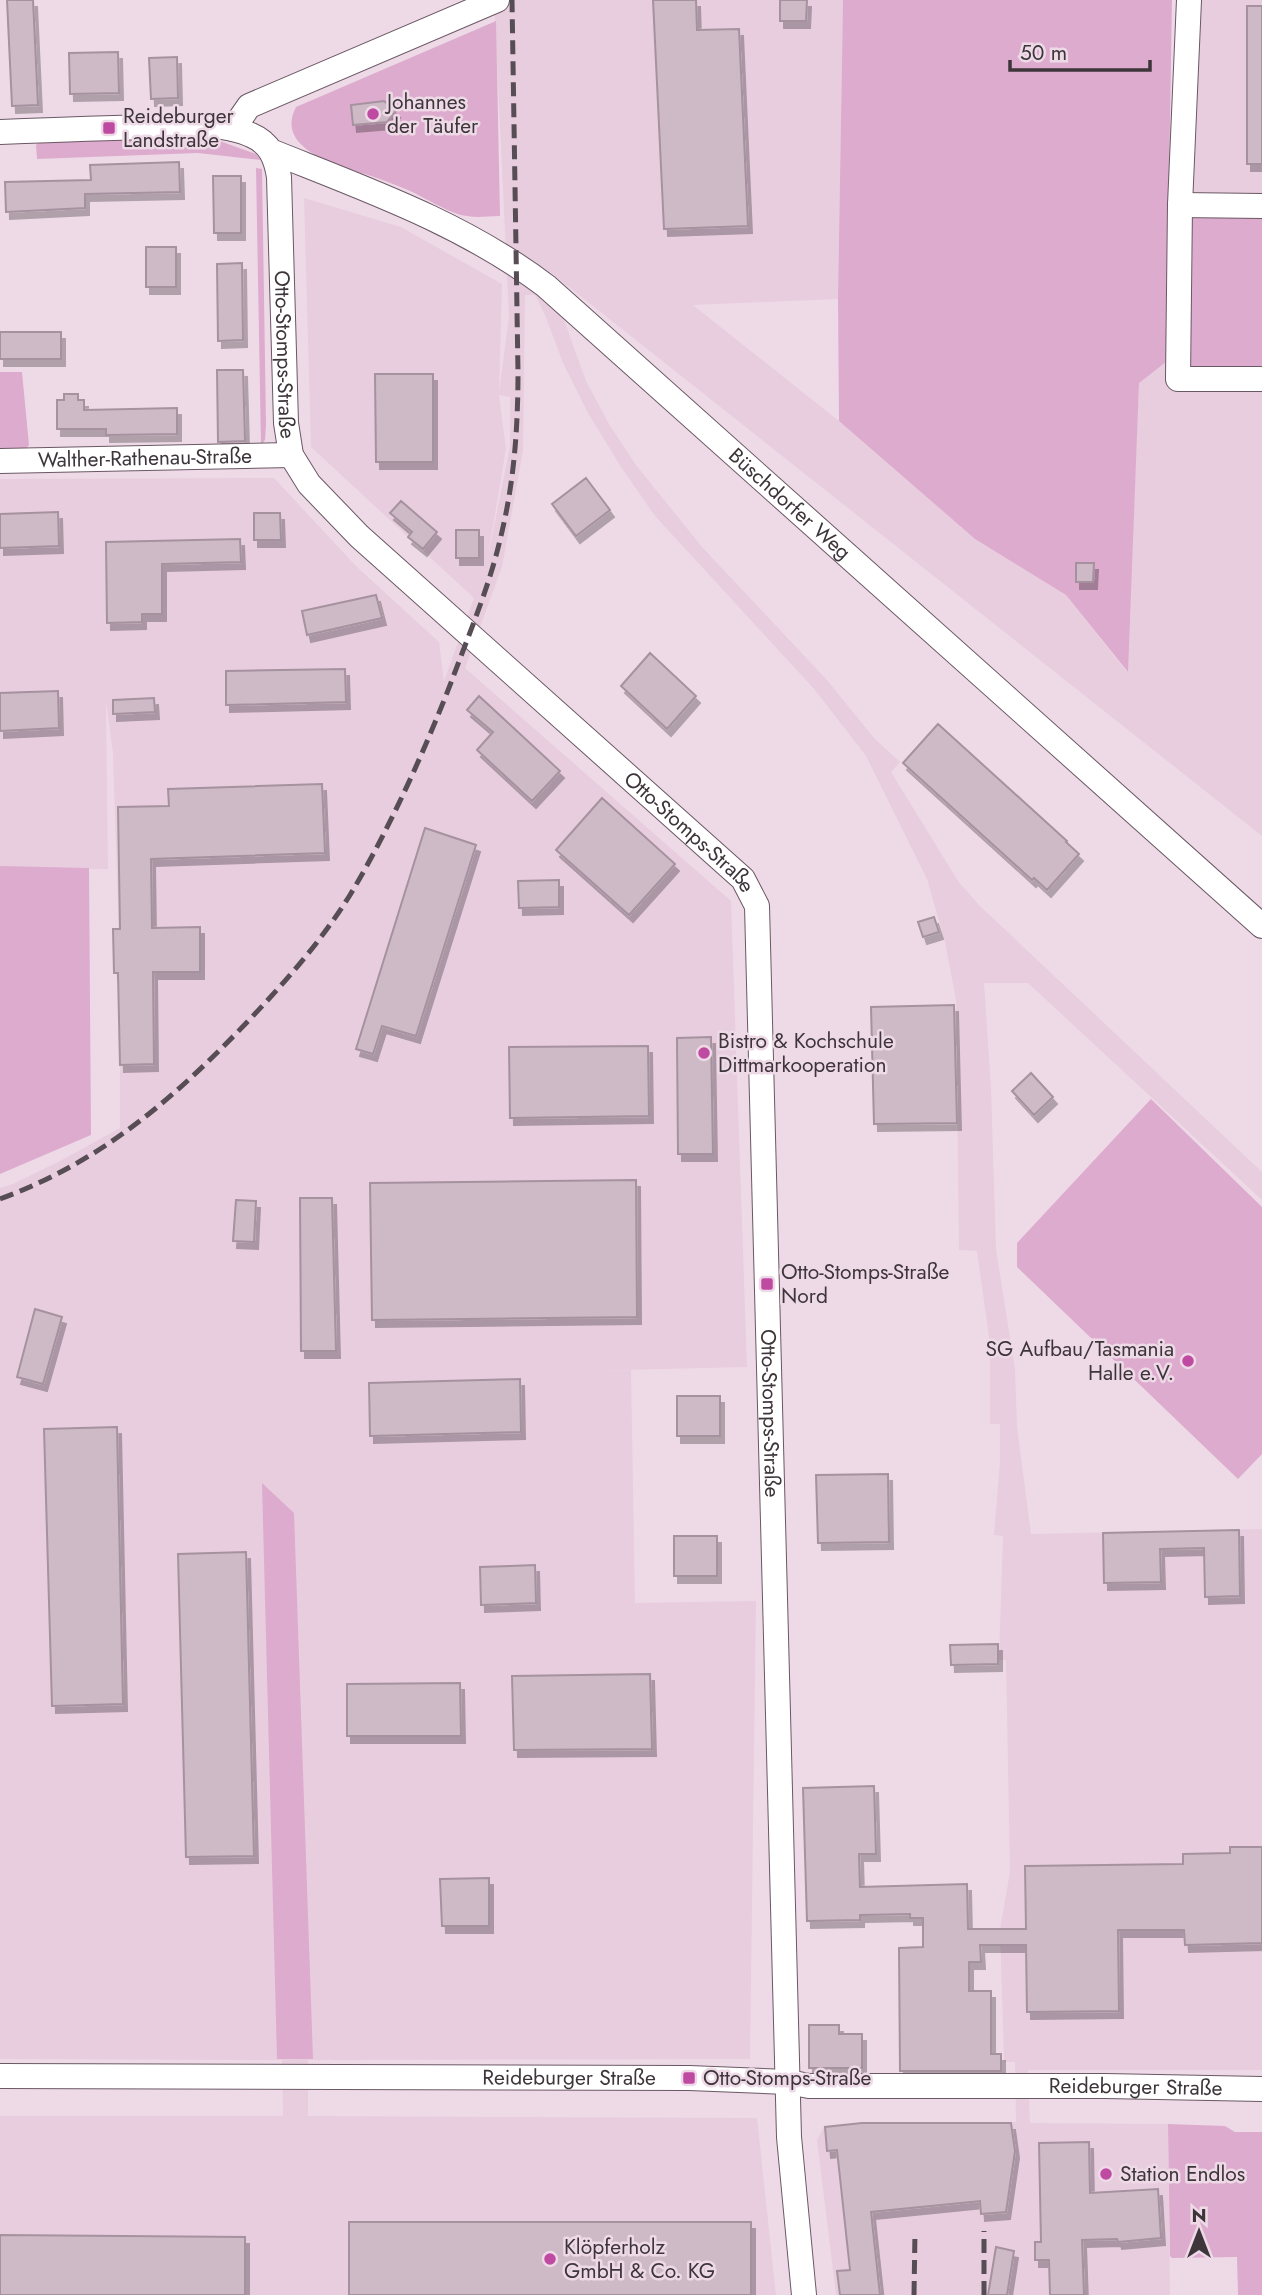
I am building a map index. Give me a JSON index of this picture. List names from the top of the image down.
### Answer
{
  "streets": {
    "street": [
      "Otto-Stomps-Straße",
      "Walther-Rathenau-Straße",
      "Büschdorfer Weg",
      "Reideburger Straße"
    ]
  },
  "crossings": [
    ["Otto-Stomps-Straße", "Walther-Rathenau-Straße"],
    ["Otto-Stomps-Straße", "Büschdorfer Weg"],
    ["Otto-Stomps-Straße", "Reideburger Straße"]
  ],
  "places": {
    "other": [
      "Johannes der Täufer",
      "Bistro & Kochschule Dittmarkooperation",
      "SG Aufbau/Tasmania Halle e.V.",
      "Station Endlos",
      "Klöpferholz GmbH & Co. KG"
    ],
    "transit": ["Reideburger Landstraße", "Otto-Stomps-Straße Nord", "Otto-Stomps-Straße"]
  },
  "scale_bar": "50 m",
  "north": "top"
}
